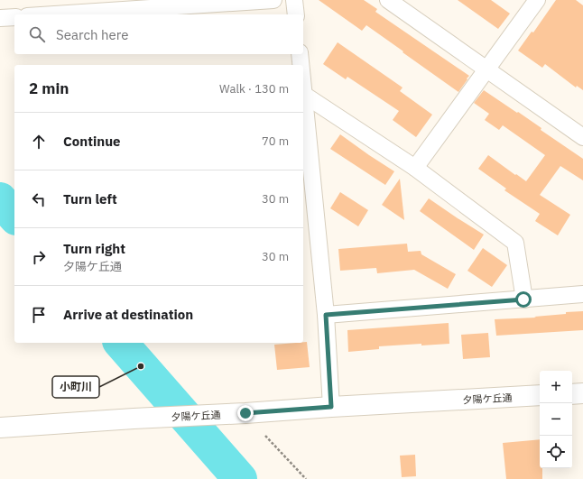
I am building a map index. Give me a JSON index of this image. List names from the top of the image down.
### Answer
{
  "streets": {
    "street": ["夕陽ケ丘通"]
  },
  "places": ["小町川"],
  "page": {
    "search": "Search here",
    "heading": ["2 min", "Walk · 130 m"],
    "list": [
      ["Continue", "70 m"],
      ["Turn left", "30 m"],
      ["Turn right", "夕陽ケ丘通", "30 m"],
      "Arrive at destination"
    ],
    "map_buttons": ["+", "−"]
  }
}
